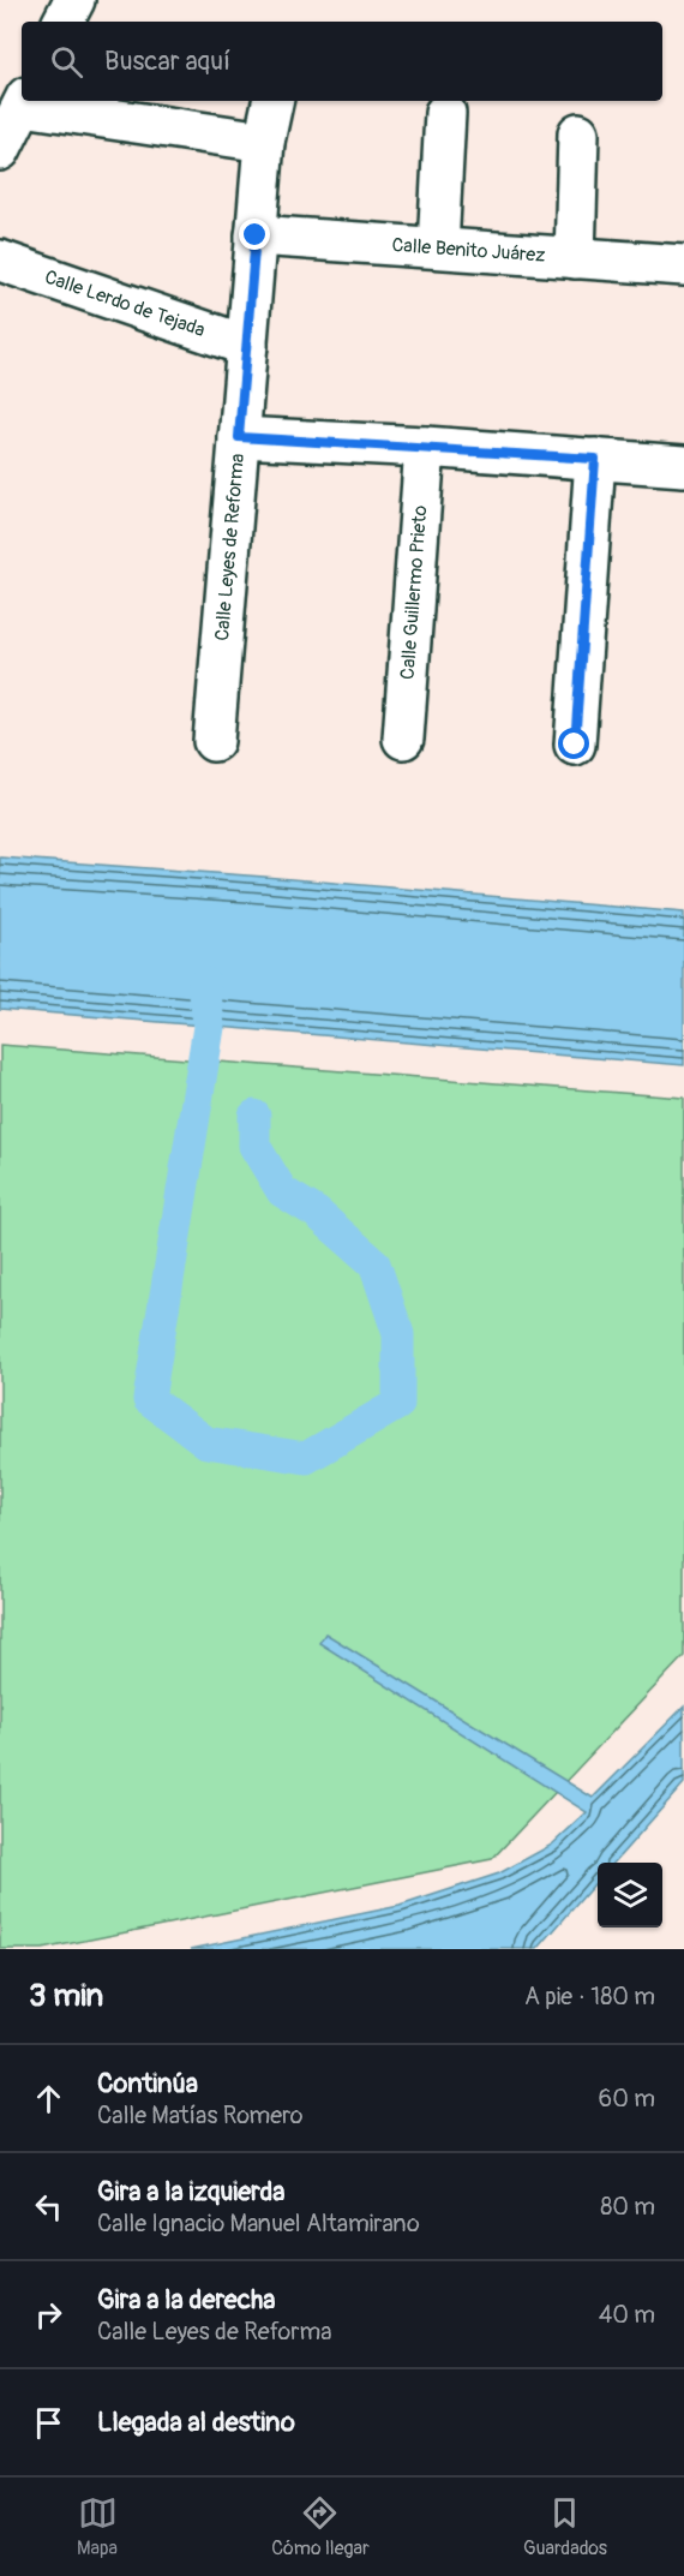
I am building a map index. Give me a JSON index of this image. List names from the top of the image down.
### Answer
{
  "streets": {
    "street": [
      "Calle Benito Juárez",
      "Calle Lerdo de Tejada",
      "Calle Leyes de Reforma",
      "Calle Guillermo Prieto"
    ]
  },
  "crossings": [
    ["Calle Benito Juárez", "Calle Leyes de Reforma"],
    ["Calle Lerdo de Tejada", "Calle Leyes de Reforma"]
  ],
  "page": {
    "search": "Buscar aquí",
    "heading": ["3 min", "A pie · 180 m"],
    "list": [
      ["Continúa", "Calle Matías Romero", "60 m"],
      ["Gira a la izquierda", "Calle Ignacio Manuel Altamirano", "80 m"],
      ["Gira a la derecha", "Calle Leyes de Reforma", "40 m"],
      "Llegada al destino"
    ],
    "nav": ["Mapa", "Cómo llegar", "Guardados"]
  }
}
